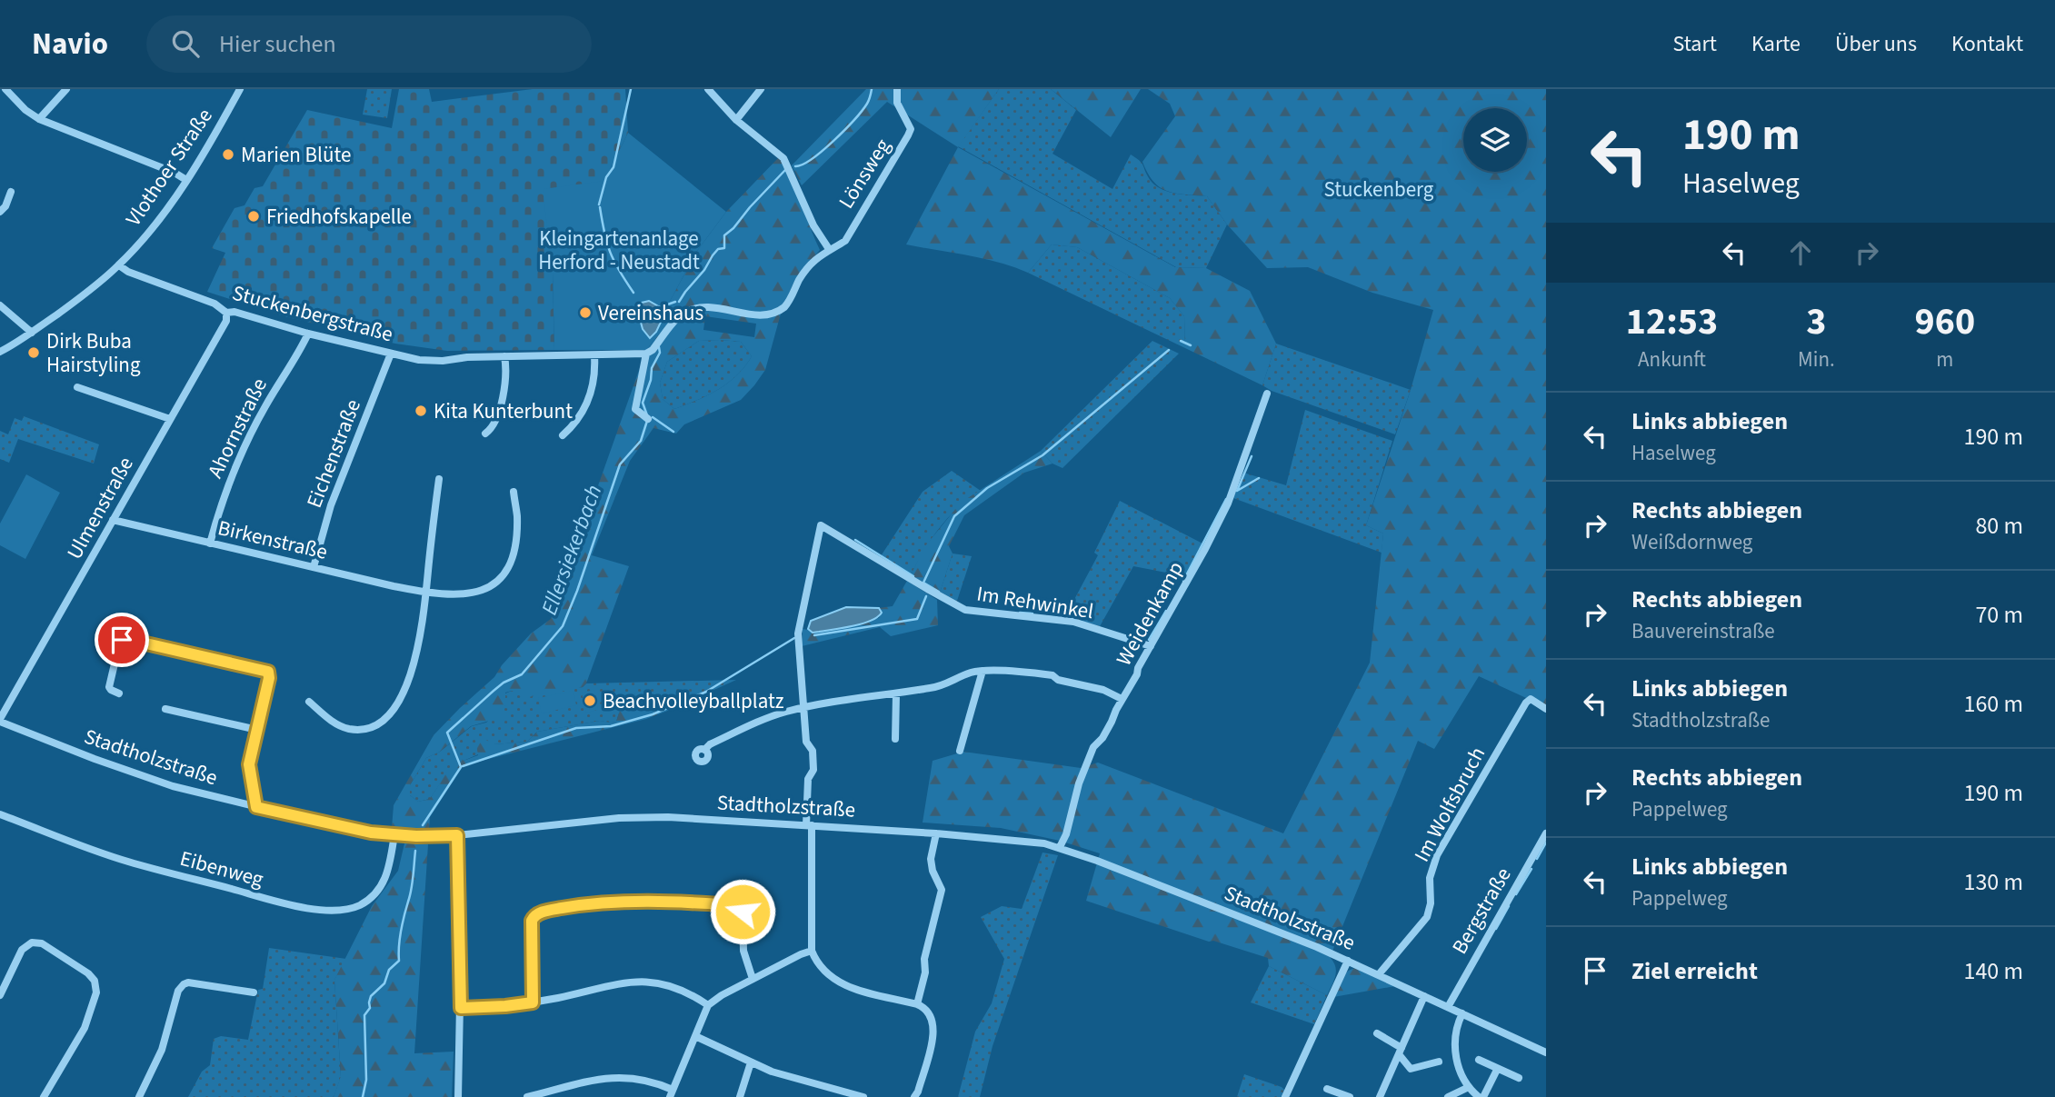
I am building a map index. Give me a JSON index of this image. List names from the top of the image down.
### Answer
{
  "streets": {
    "street": [
      "Vlothoer Straße",
      "Lönsweg",
      "Stuckenbergstraße",
      "Ahornstraße",
      "Eichenstraße",
      "Ulmenstraße",
      "Birkenstraße",
      "Im Rehwinkel",
      "Weidenkamp",
      "Stadtholzstraße",
      "Im Wolfsbruch",
      "Eibenweg",
      "Bergstraße"
    ]
  },
  "crossings": [
    ["Vlothoer Straße", "Stuckenbergstraße"],
    ["Stuckenbergstraße", "Ahornstraße"],
    ["Stuckenbergstraße", "Eichenstraße"],
    ["Stuckenbergstraße", "Ulmenstraße"],
    ["Ahornstraße", "Birkenstraße"],
    ["Eichenstraße", "Birkenstraße"],
    ["Ulmenstraße", "Birkenstraße"],
    ["Ulmenstraße", "Stadtholzstraße"],
    ["Im Rehwinkel", "Weidenkamp"],
    ["Weidenkamp", "Stadtholzstraße"],
    ["Stadtholzstraße", "Im Wolfsbruch"],
    ["Stadtholzstraße", "Eibenweg"],
    ["Stadtholzstraße", "Bergstraße"]
  ],
  "water": ["Ellersiekerbach"],
  "parks": ["Stuckenberg", "Kleingartenanlage Herford - Neustadt"],
  "places": [
    "Marien Blüte",
    "Friedhofskapelle",
    "Vereinshaus",
    "Dirk Buba Hairstyling",
    "Kita Kunterbunt",
    "Beachvolleyballplatz"
  ],
  "page": {
    "header": "Navio",
    "search": "Hier suchen",
    "nav": [
      "Start",
      "Karte",
      "Über uns",
      "Kontakt"
    ],
    "turn": ["190 m", "Haselweg"],
    "eta": [
      "12:53",
      "Ankunft",
      "3",
      "Min.",
      "960",
      "m"
    ],
    "list": [
      {
        "name": "Links abbiegen",
        "note": "Haselweg",
        "value": "190 m"
      },
      {
        "name": "Rechts abbiegen",
        "note": "Weißdornweg",
        "value": "80 m"
      },
      {
        "name": "Rechts abbiegen",
        "note": "Bauvereinstraße",
        "value": "70 m"
      },
      {
        "name": "Links abbiegen",
        "note": "Stadtholzstraße",
        "value": "160 m"
      },
      {
        "name": "Rechts abbiegen",
        "note": "Pappelweg",
        "value": "190 m"
      },
      {
        "name": "Links abbiegen",
        "note": "Pappelweg",
        "value": "130 m"
      },
      {
        "name": "Ziel erreicht",
        "value": "140 m"
      }
    ]
  }
}
